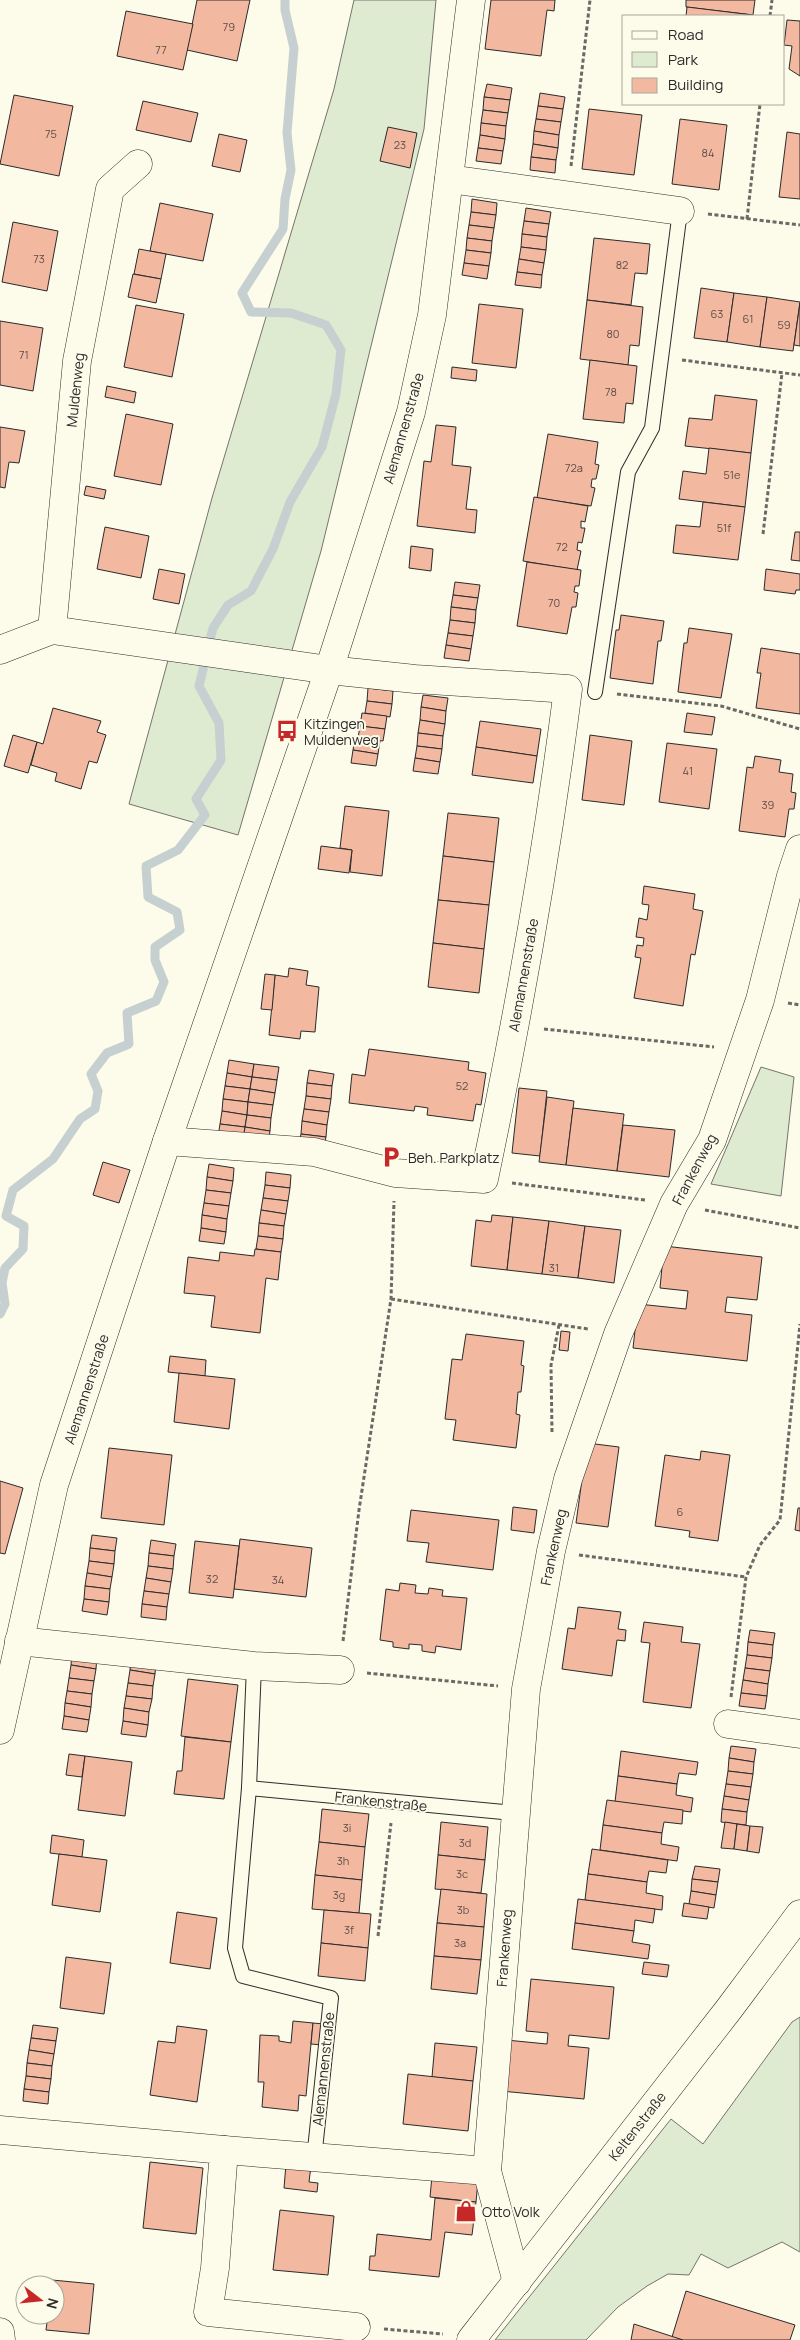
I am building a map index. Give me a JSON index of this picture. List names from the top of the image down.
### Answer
{
  "streets": {
    "street": [
      "Muldenweg",
      "Alemannenstraße",
      "Frankenweg",
      "Keltenstraße"
    ],
    "lane": ["Frankenstraße"]
  },
  "crossings": [
    ["Alemannenstraße", "Frankenstraße"],
    ["Frankenweg", "Frankenstraße"],
    ["Frankenweg", "Keltenstraße"]
  ],
  "places": {
    "bus stop": ["Kitzingen Muldenweg"],
    "parking": ["Beh. Parkplatz"],
    "shop": ["Otto Volk"]
  },
  "house_numbers": [
    "79",
    "77",
    "75",
    "23",
    "84",
    "73",
    "82",
    "63",
    "61",
    "59",
    "80",
    "71",
    "78",
    "72a",
    "51e",
    "51f",
    "72",
    "70",
    "41",
    "39",
    "52",
    "31",
    "6",
    "32",
    "34",
    "3i",
    "3d",
    "3h",
    "3c",
    "3g",
    "3b",
    "3f",
    "3a"
  ],
  "legend": ["Road", "Park", "Building"],
  "north": "right"
}
